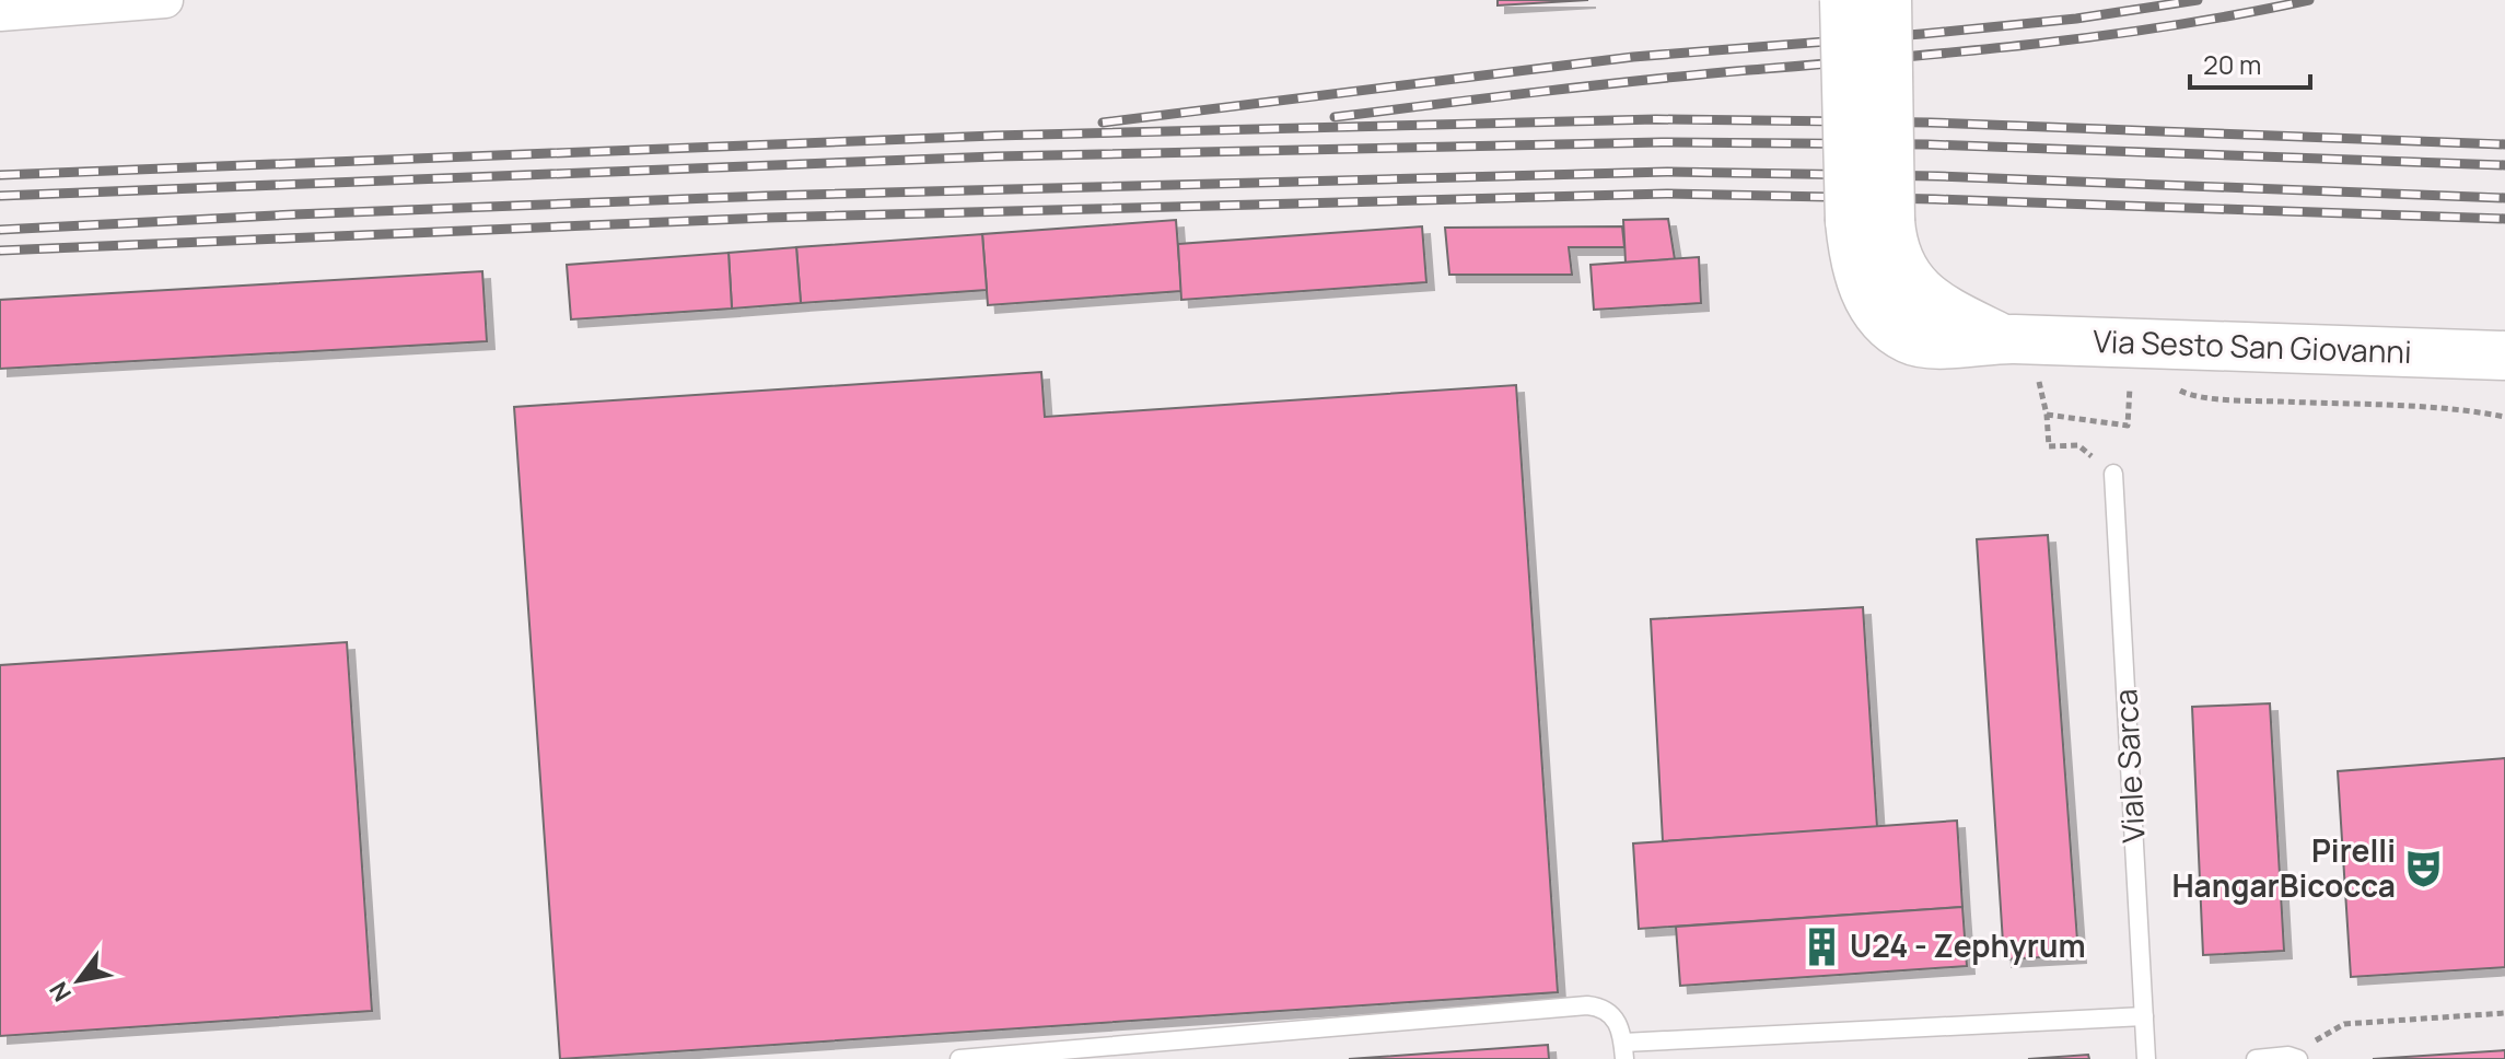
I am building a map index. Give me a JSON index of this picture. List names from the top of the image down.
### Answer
{
  "streets": {
    "street": ["Via Sesto San Giovanni"],
    "lane": ["Viale Sarca"]
  },
  "places": {
    "theatre": ["Pirelli HangarBicocca"],
    "building": ["U24 - Zephyrum"]
  },
  "scale_bar": "20 m",
  "north": "bottom left"
}
